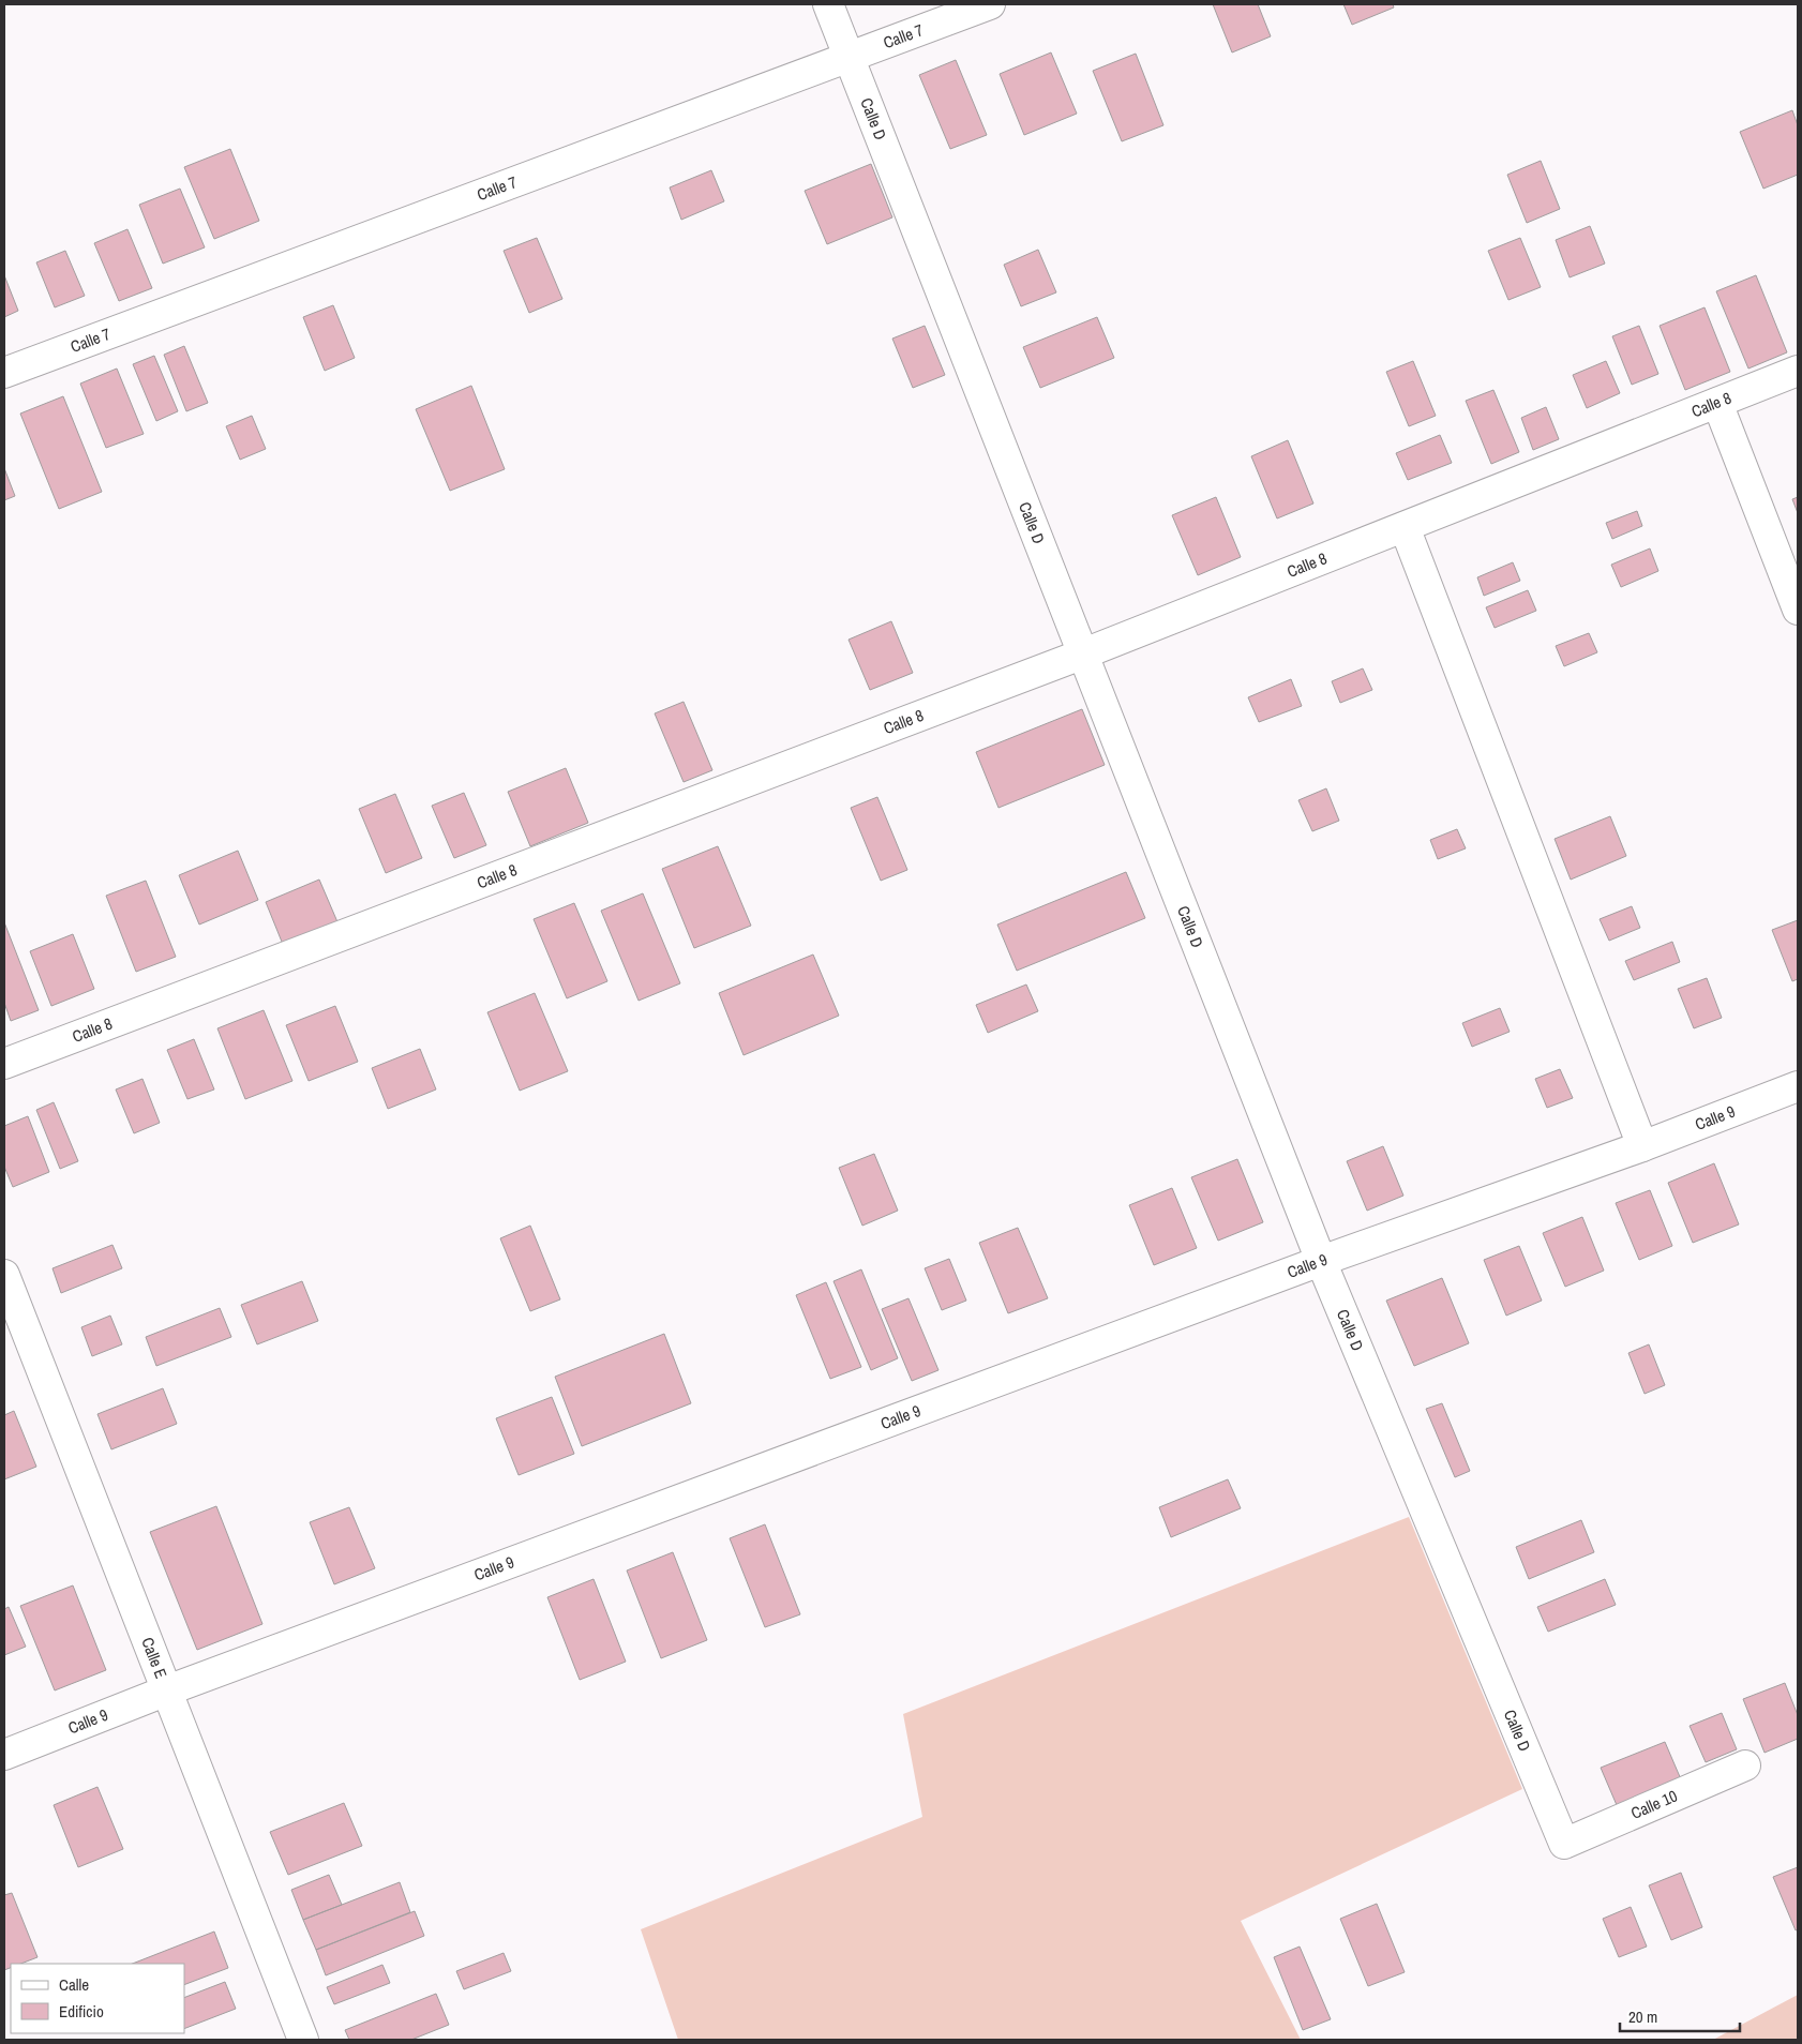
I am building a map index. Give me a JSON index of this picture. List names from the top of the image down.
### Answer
{
  "streets": {
    "street": [
      "Calle 7",
      "Calle D",
      "Calle 8",
      "Calle 9",
      "Calle E",
      "Calle 10"
    ]
  },
  "crossings": [
    ["Calle 7", "Calle D"],
    ["Calle D", "Calle 8"],
    ["Calle D", "Calle 9"],
    ["Calle D", "Calle 10"],
    ["Calle 9", "Calle E"]
  ],
  "legend": ["Calle", "Edificio"],
  "scale_bar": "20 m"
}
